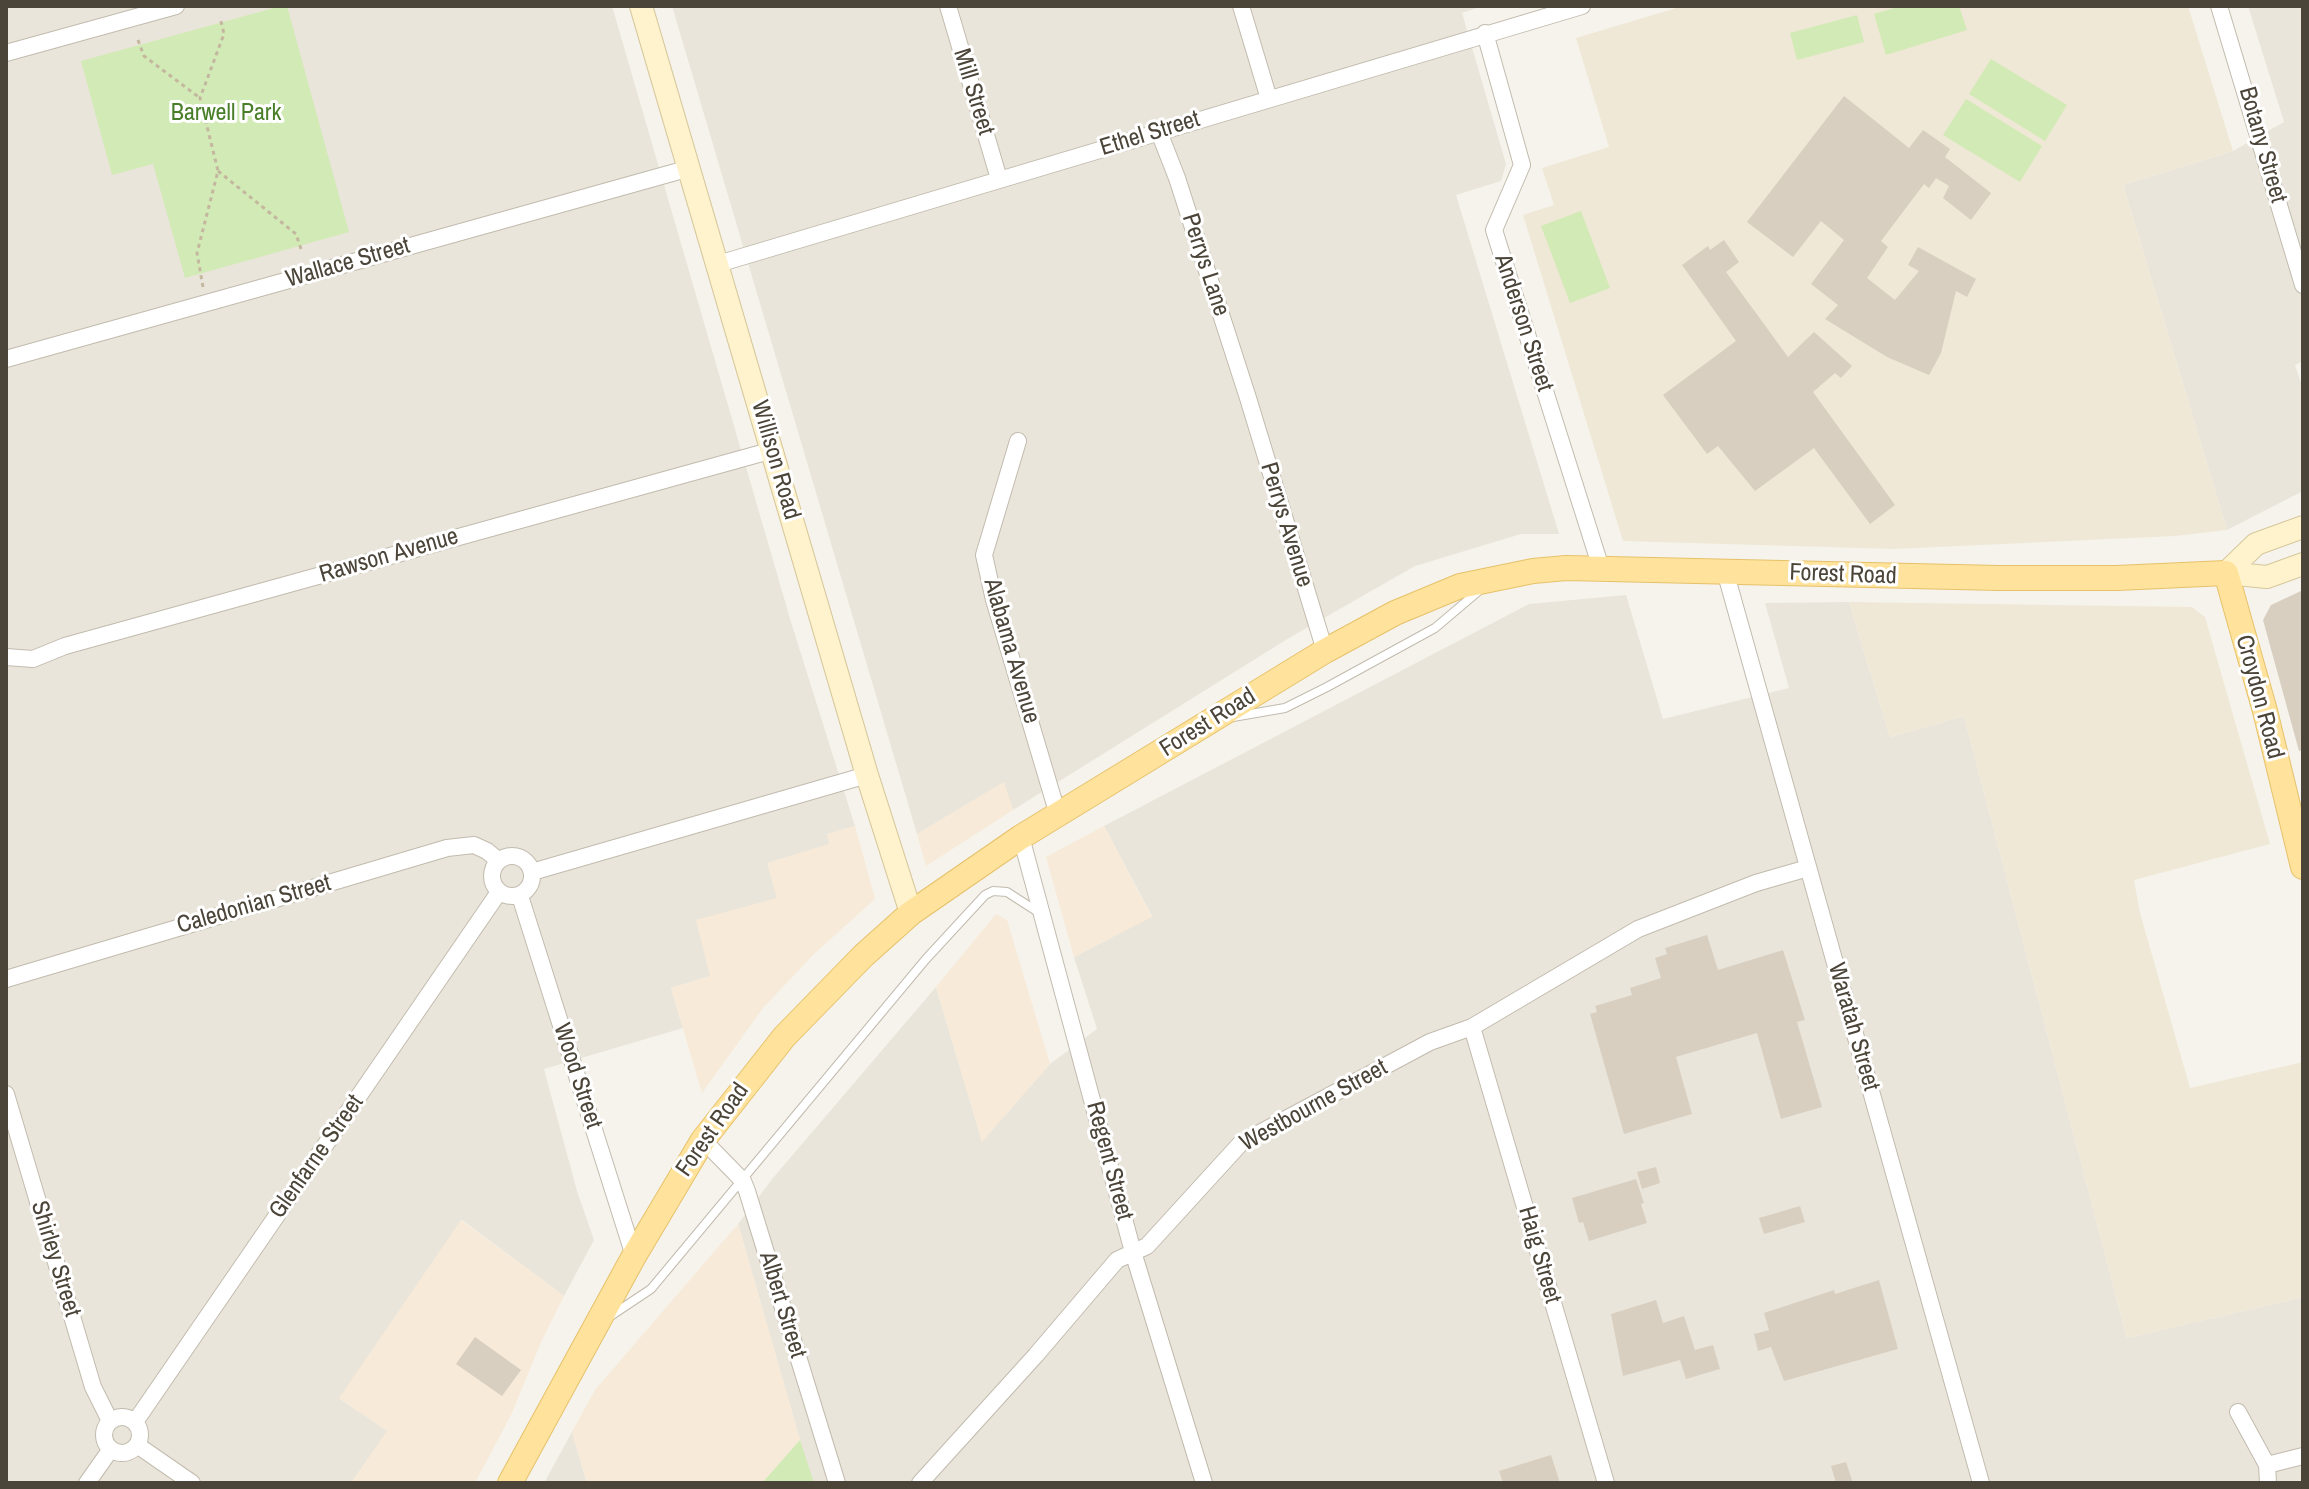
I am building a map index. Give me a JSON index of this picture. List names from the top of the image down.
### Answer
{
  "streets": {
    "main road": ["Willison Road", "Forest Road", "Croydon Road"],
    "street": [
      "Mill Street",
      "Ethel Street",
      "Botany Street",
      "Wallace Street",
      "Perrys Lane",
      "Anderson Street",
      "Perrys Avenue",
      "Rawson Avenue",
      "Alabama Avenue",
      "Caledonian Street",
      "Waratah Street",
      "Wood Street",
      "Westbourne Street",
      "Glenfarne Street",
      "Regent Street",
      "Haig Street",
      "Shirley Street",
      "Albert Street"
    ]
  },
  "crossings": [
    ["Mill Street", "Ethel Street"],
    ["Ethel Street", "Perrys Lane"],
    ["Ethel Street", "Anderson Street"],
    ["Ethel Street", "Willison Road"],
    ["Wallace Street", "Willison Road"],
    ["Perrys Lane", "Perrys Avenue"],
    ["Anderson Street", "Forest Road"],
    ["Willison Road", "Rawson Avenue"],
    ["Willison Road", "Forest Road"],
    ["Perrys Avenue", "Forest Road"],
    ["Forest Road", "Alabama Avenue"],
    ["Forest Road", "Croydon Road"],
    ["Forest Road", "Waratah Street"],
    ["Forest Road", "Wood Street"],
    ["Forest Road", "Regent Street"],
    ["Forest Road", "Albert Street"],
    ["Caledonian Street", "Wood Street"],
    ["Caledonian Street", "Glenfarne Street"],
    ["Waratah Street", "Westbourne Street"],
    ["Wood Street", "Glenfarne Street"],
    ["Westbourne Street", "Regent Street"],
    ["Westbourne Street", "Haig Street"],
    ["Glenfarne Street", "Shirley Street"]
  ],
  "parks": ["Barwell Park"]
}
